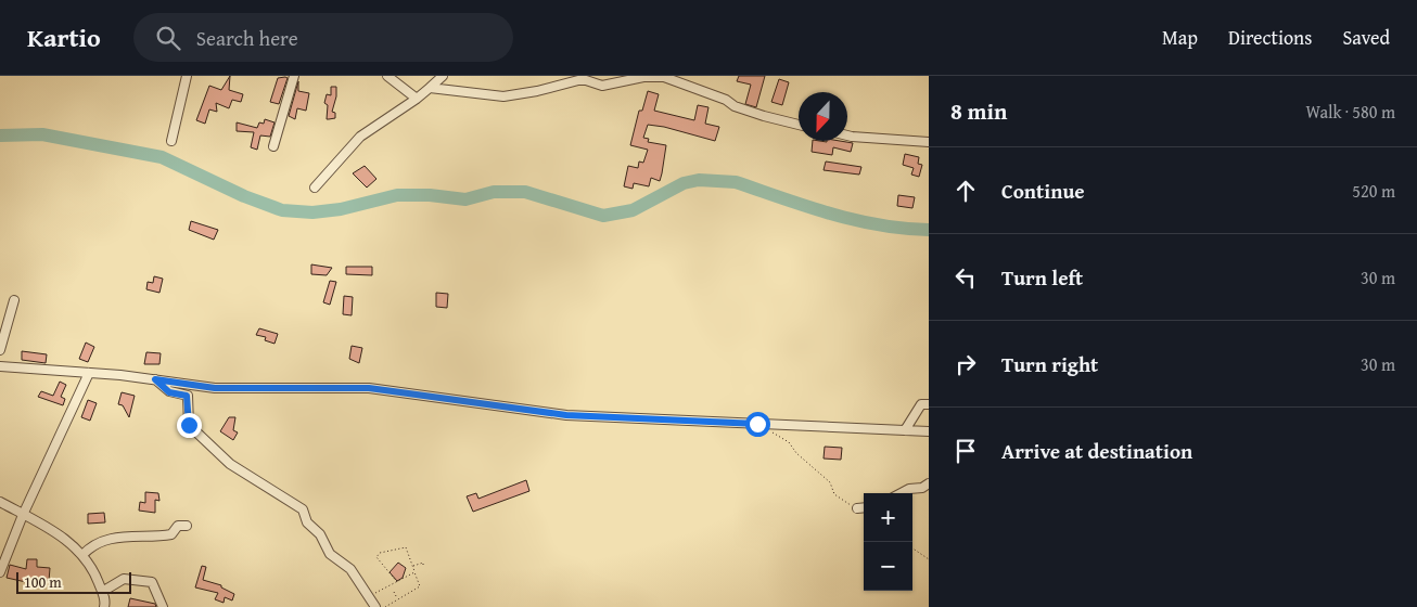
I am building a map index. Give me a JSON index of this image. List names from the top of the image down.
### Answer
{
  "scale_bar": "100 m",
  "north": "bottom",
  "page": {
    "header": "Kartio",
    "search": "Search here",
    "nav": ["Map", "Directions", "Saved"],
    "heading": ["8 min", "Walk · 580 m"],
    "list": [
      ["Continue", "520 m"],
      ["Turn left", "30 m"],
      ["Turn right", "30 m"],
      "Arrive at destination"
    ],
    "map_buttons": ["+", "−"],
    "scale": "100 m"
  }
}
